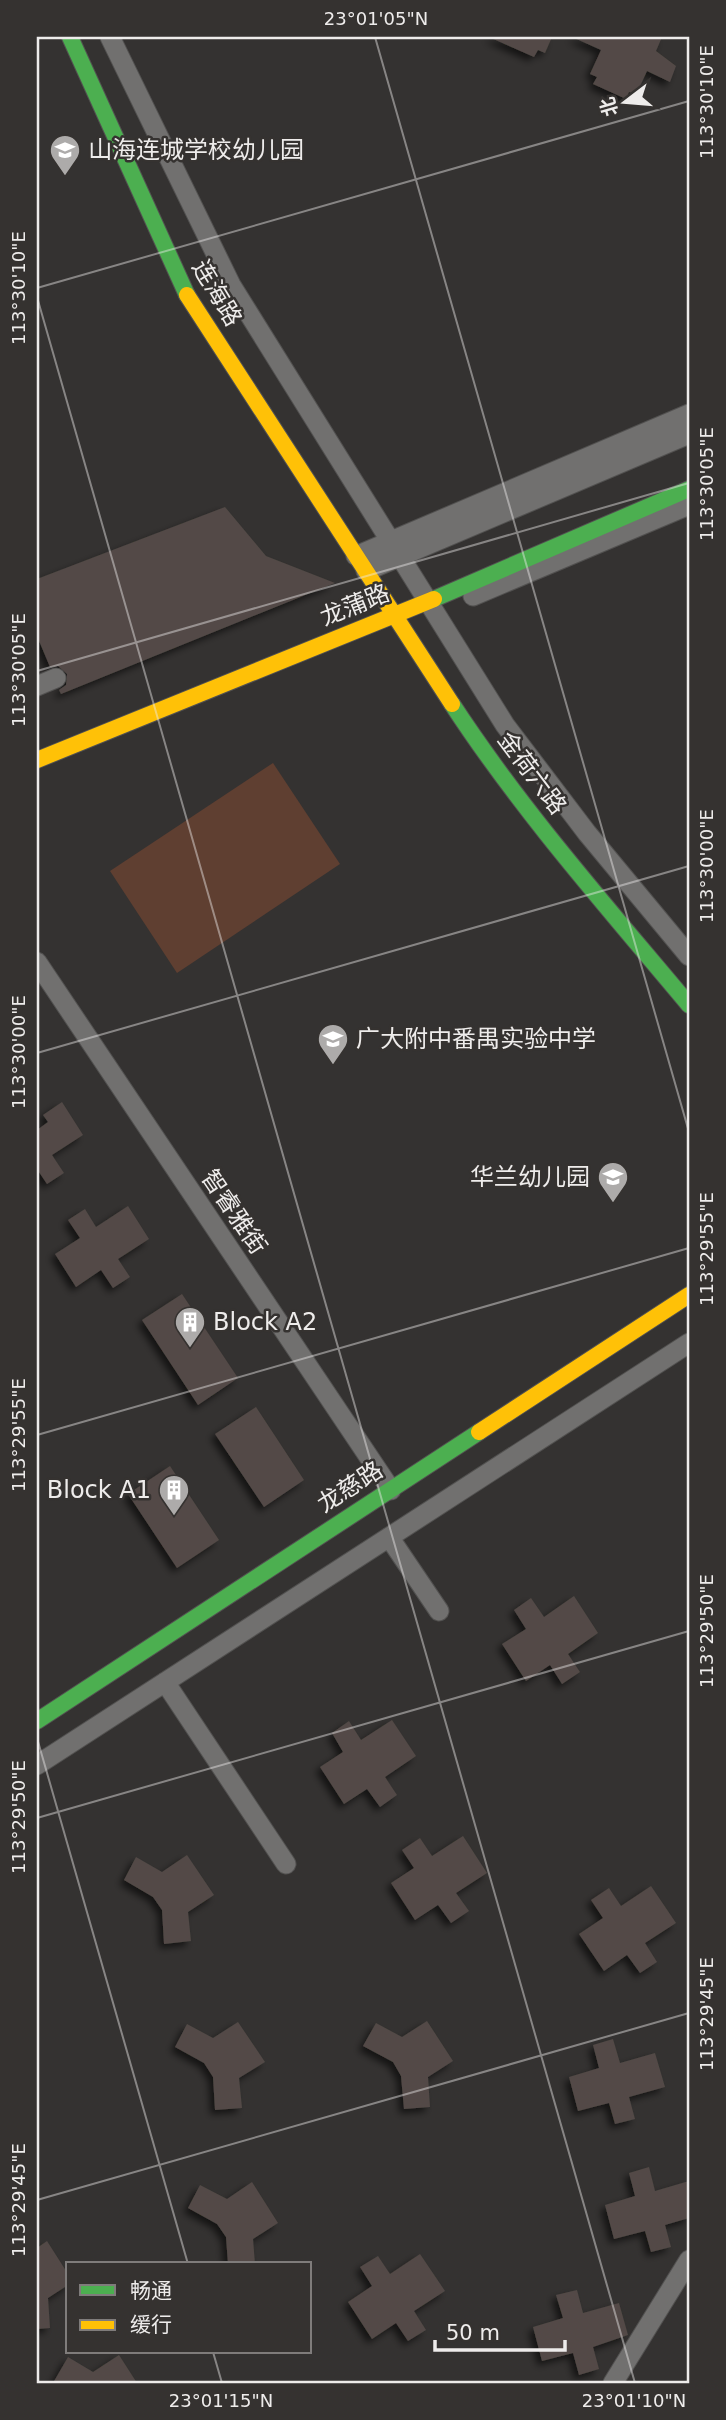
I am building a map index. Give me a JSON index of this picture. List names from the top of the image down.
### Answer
{
  "streets": {
    "street": [
      "连海路",
      "龙蒲路",
      "金荷六路",
      "智睿雅街",
      "龙慈路"
    ]
  },
  "crossings": [
    ["连海路", "龙蒲路"],
    ["连海路", "金荷六路"],
    ["龙蒲路", "金荷六路"],
    ["智睿雅街", "龙慈路"]
  ],
  "places": {
    "school or university": ["山海连城学校幼儿园", "广大附中番禺实验中学", "华兰幼儿园"],
    "building": ["Block A2", "Block A1"]
  },
  "legend": ["畅通", "缓行"],
  "scale_bar": "50 m",
  "north": "left",
  "coordinates": [
    "23°01'05\"N",
    "113°30'10\"E",
    "113°30'05\"E",
    "113°30'00\"E",
    "113°29'55\"E",
    "113°29'50\"E",
    "113°29'45\"E",
    "23°01'15\"N",
    "23°01'10\"N"
  ]
}
